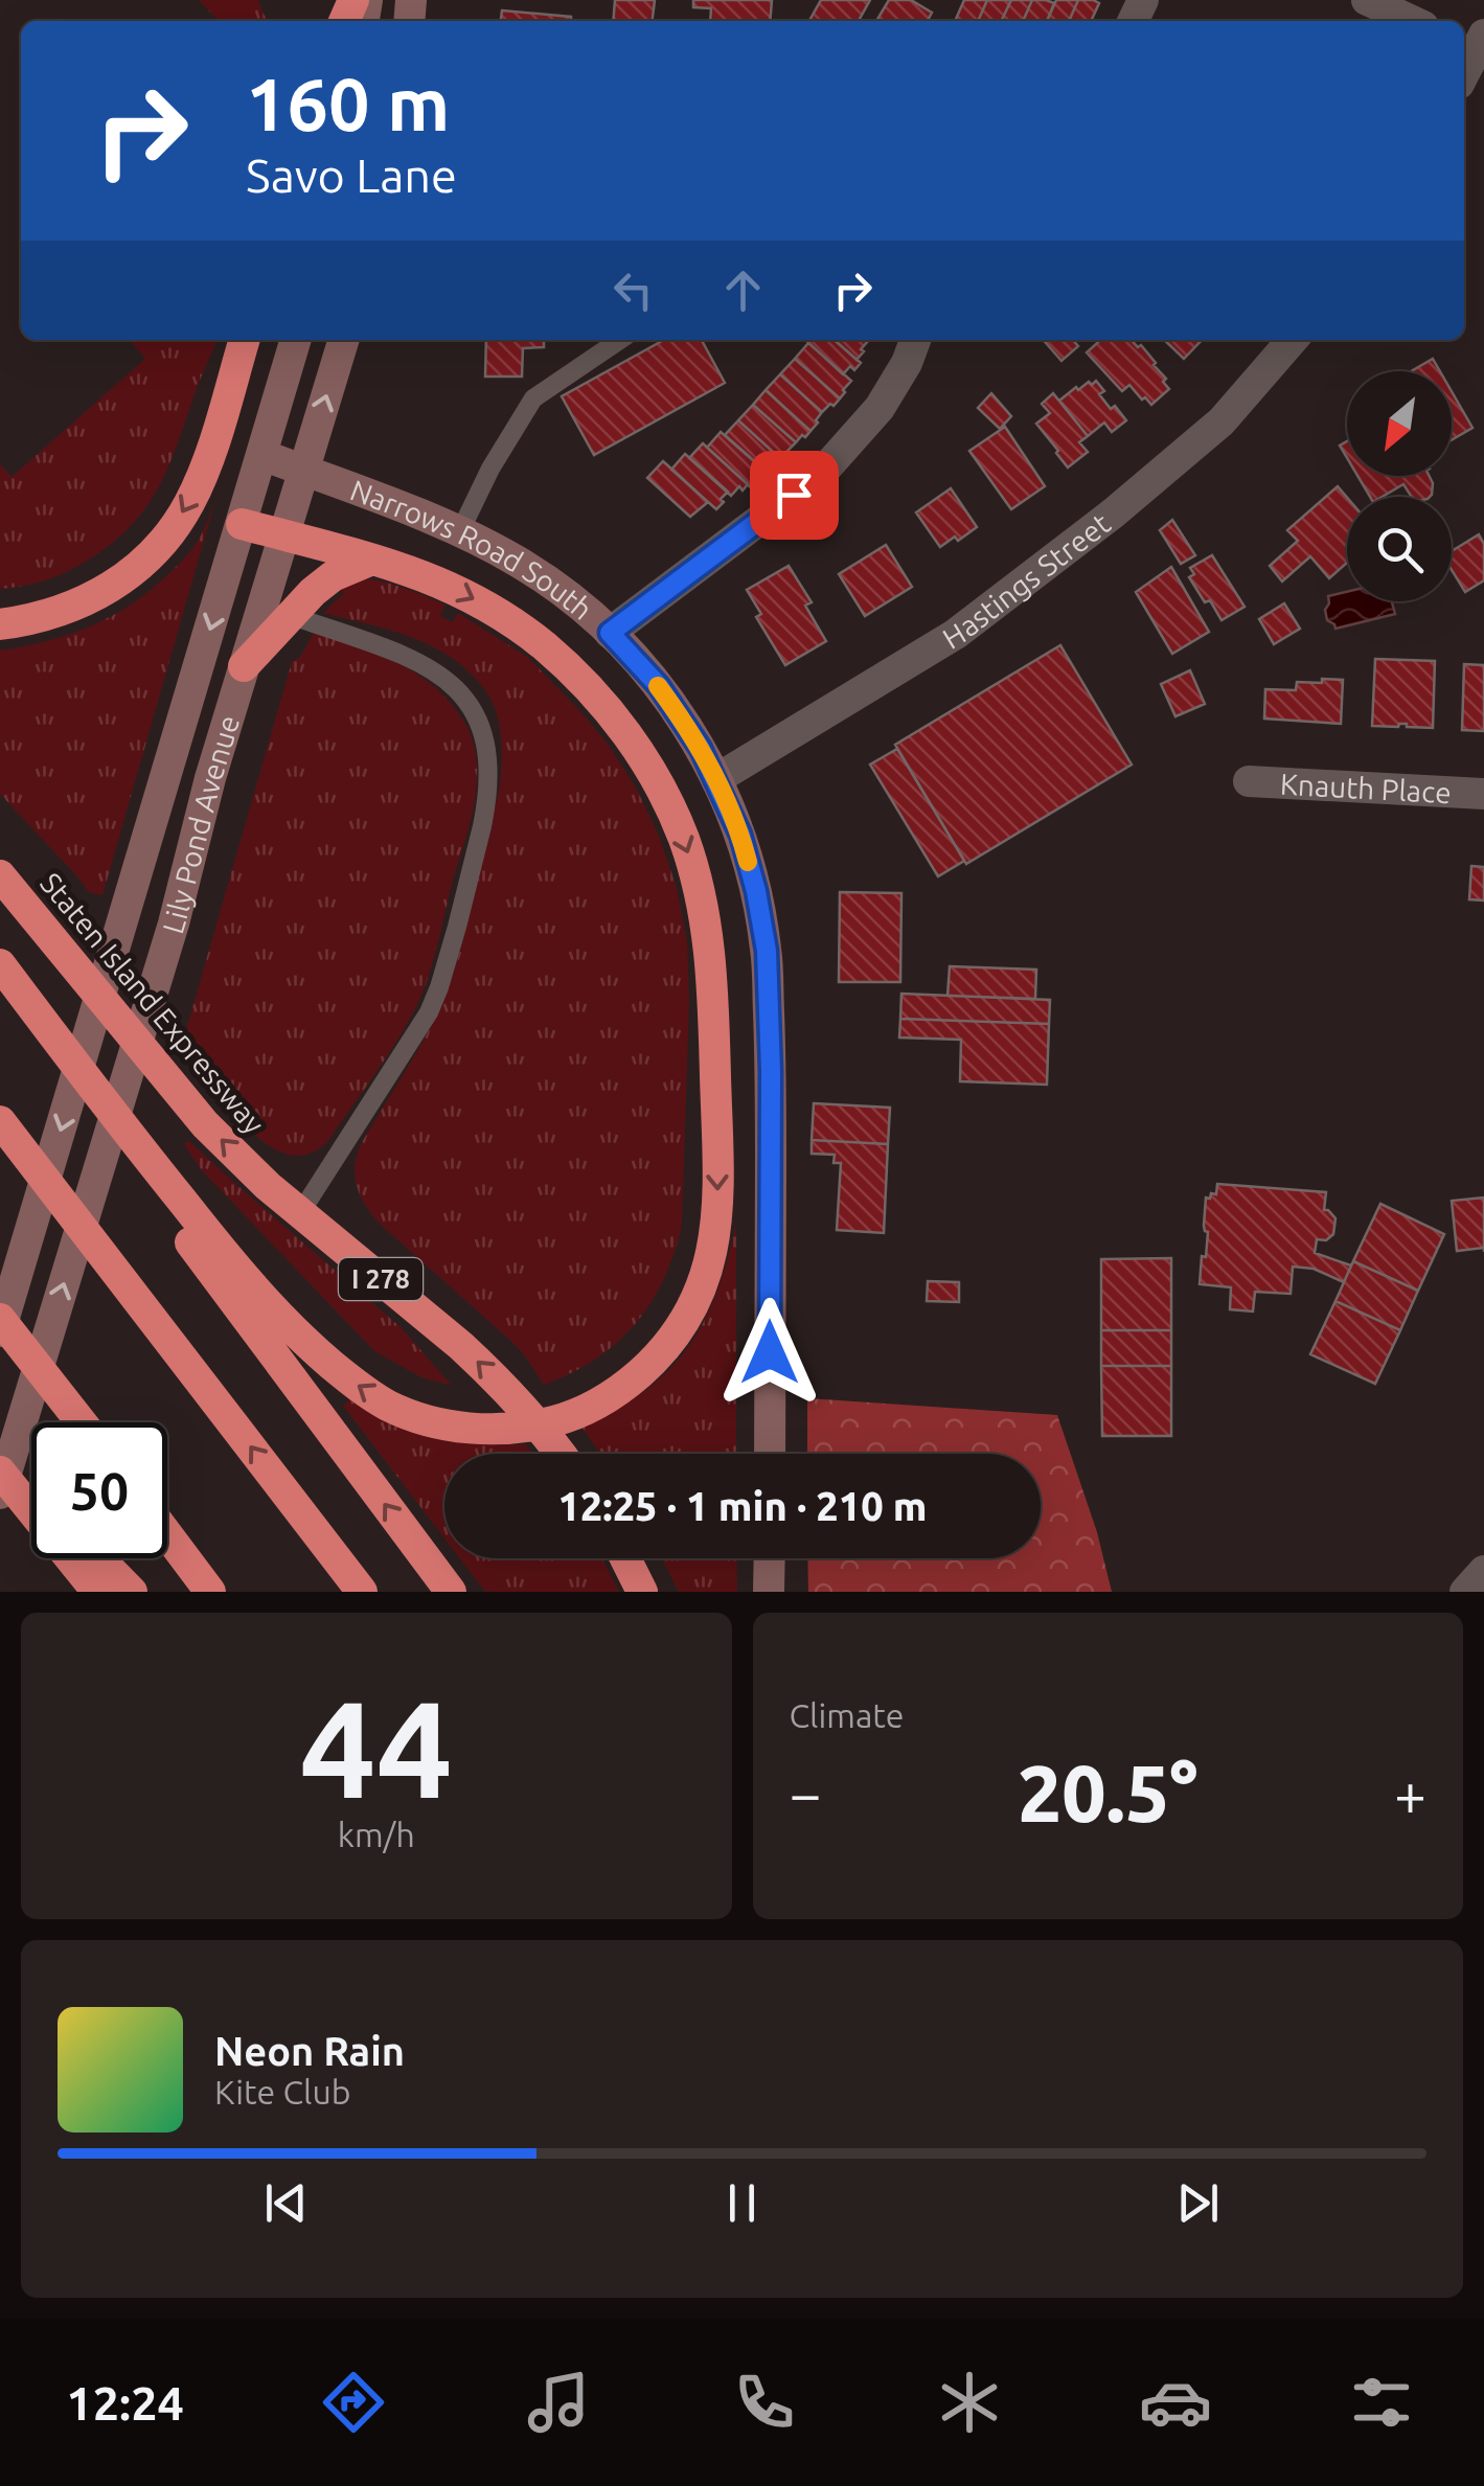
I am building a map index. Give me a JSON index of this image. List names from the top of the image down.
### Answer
{
  "streets": {
    "highway": ["Staten Island Expressway", "I 278"],
    "main road": ["Narrows Road South", "Lily Pond Avenue"],
    "street": ["Hastings Street", "Knauth Place"]
  },
  "crossings": [
    ["Narrows Road South", "Hastings Street"],
    ["Narrows Road South", "Lily Pond Avenue"]
  ],
  "north": "bottom left",
  "page": {
    "turn": ["160 m", "Savo Lane"],
    "limit": "50",
    "trip": "12:25 · 1 min · 210 m",
    "tile": [
      ["44", "km/h"],
      "Climate"
    ],
    "heat": ["−", "20.5°", "+"],
    "song": ["Neon Rain", "Kite Club"],
    "tabs": "12:24"
  }
}
